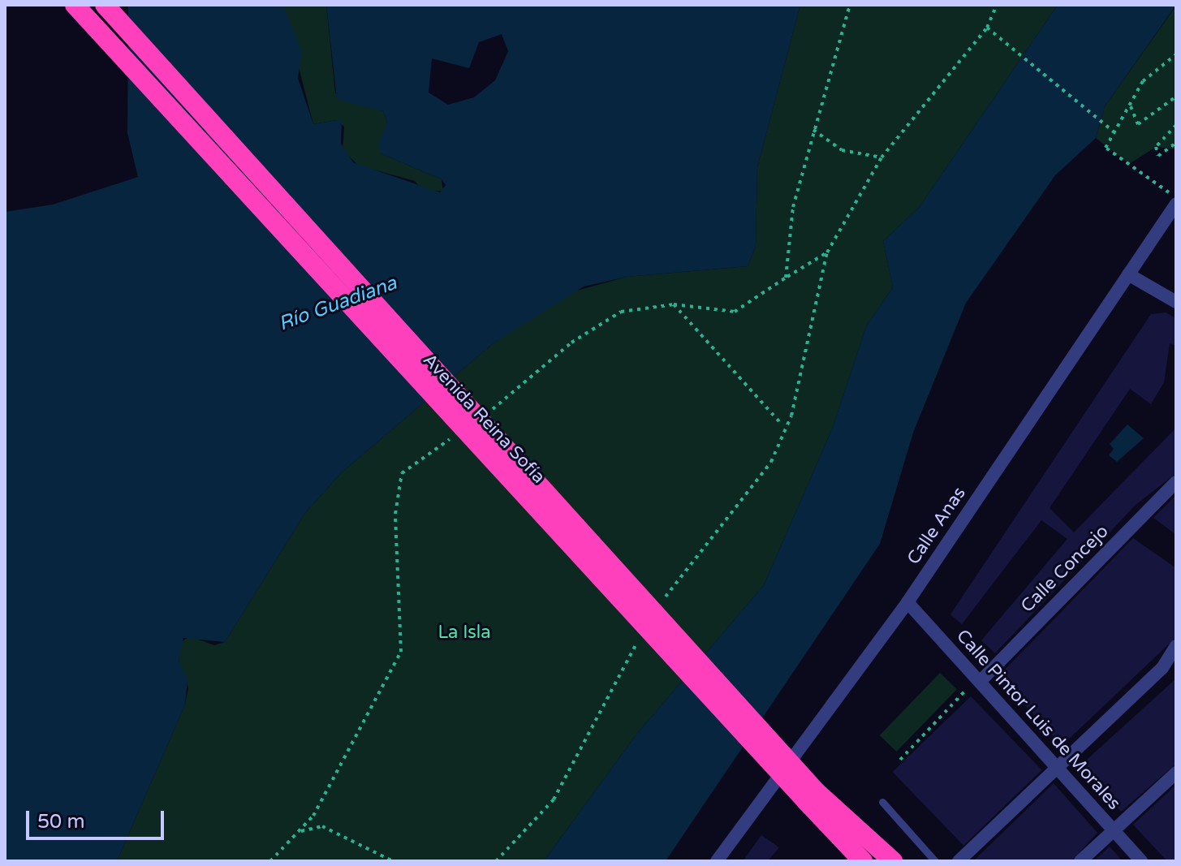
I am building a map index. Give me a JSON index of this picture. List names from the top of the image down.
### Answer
{
  "streets": {
    "highway": ["Avenida Reina Sofía"],
    "street": ["Calle Anas", "Calle Concejo", "Calle Pintor Luis de Morales"]
  },
  "crossings": [
    ["Calle Anas", "Calle Pintor Luis de Morales"],
    ["Calle Concejo", "Calle Pintor Luis de Morales"]
  ],
  "water": ["Río Guadiana"],
  "parks": ["La Isla"],
  "scale_bar": "50 m"
}
